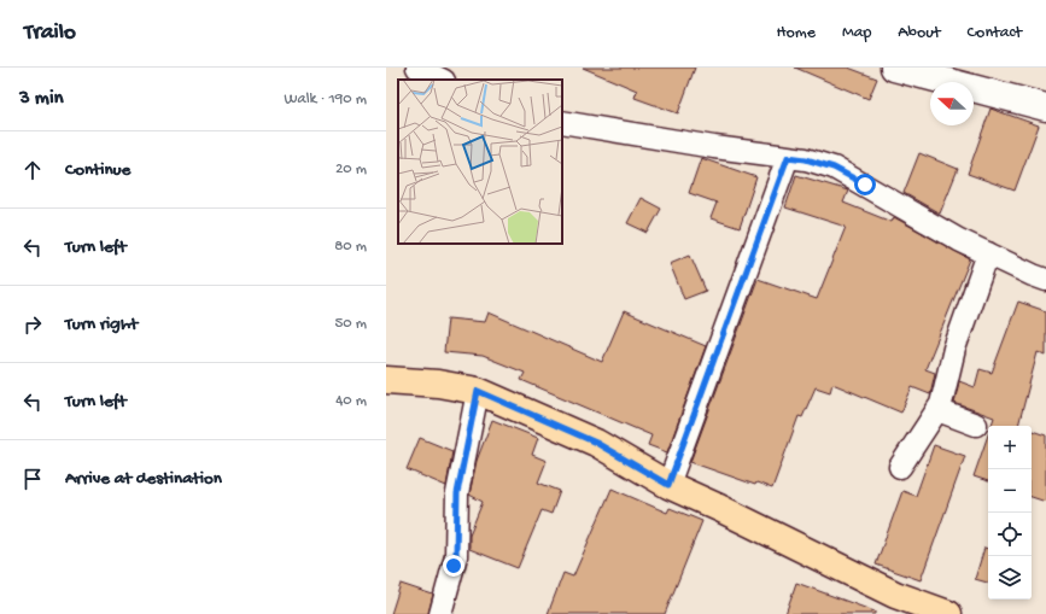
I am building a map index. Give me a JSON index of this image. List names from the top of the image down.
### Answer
{
  "north": "left",
  "page": {
    "header": "Trailo",
    "nav": [
      "Home",
      "Map",
      "About",
      "Contact"
    ],
    "heading": ["3 min", "Walk · 190 m"],
    "list": [
      ["Continue", "20 m"],
      ["Turn left", "80 m"],
      ["Turn right", "50 m"],
      ["Turn left", "40 m"],
      "Arrive at destination"
    ],
    "map_buttons": ["+", "−"]
  }
}
